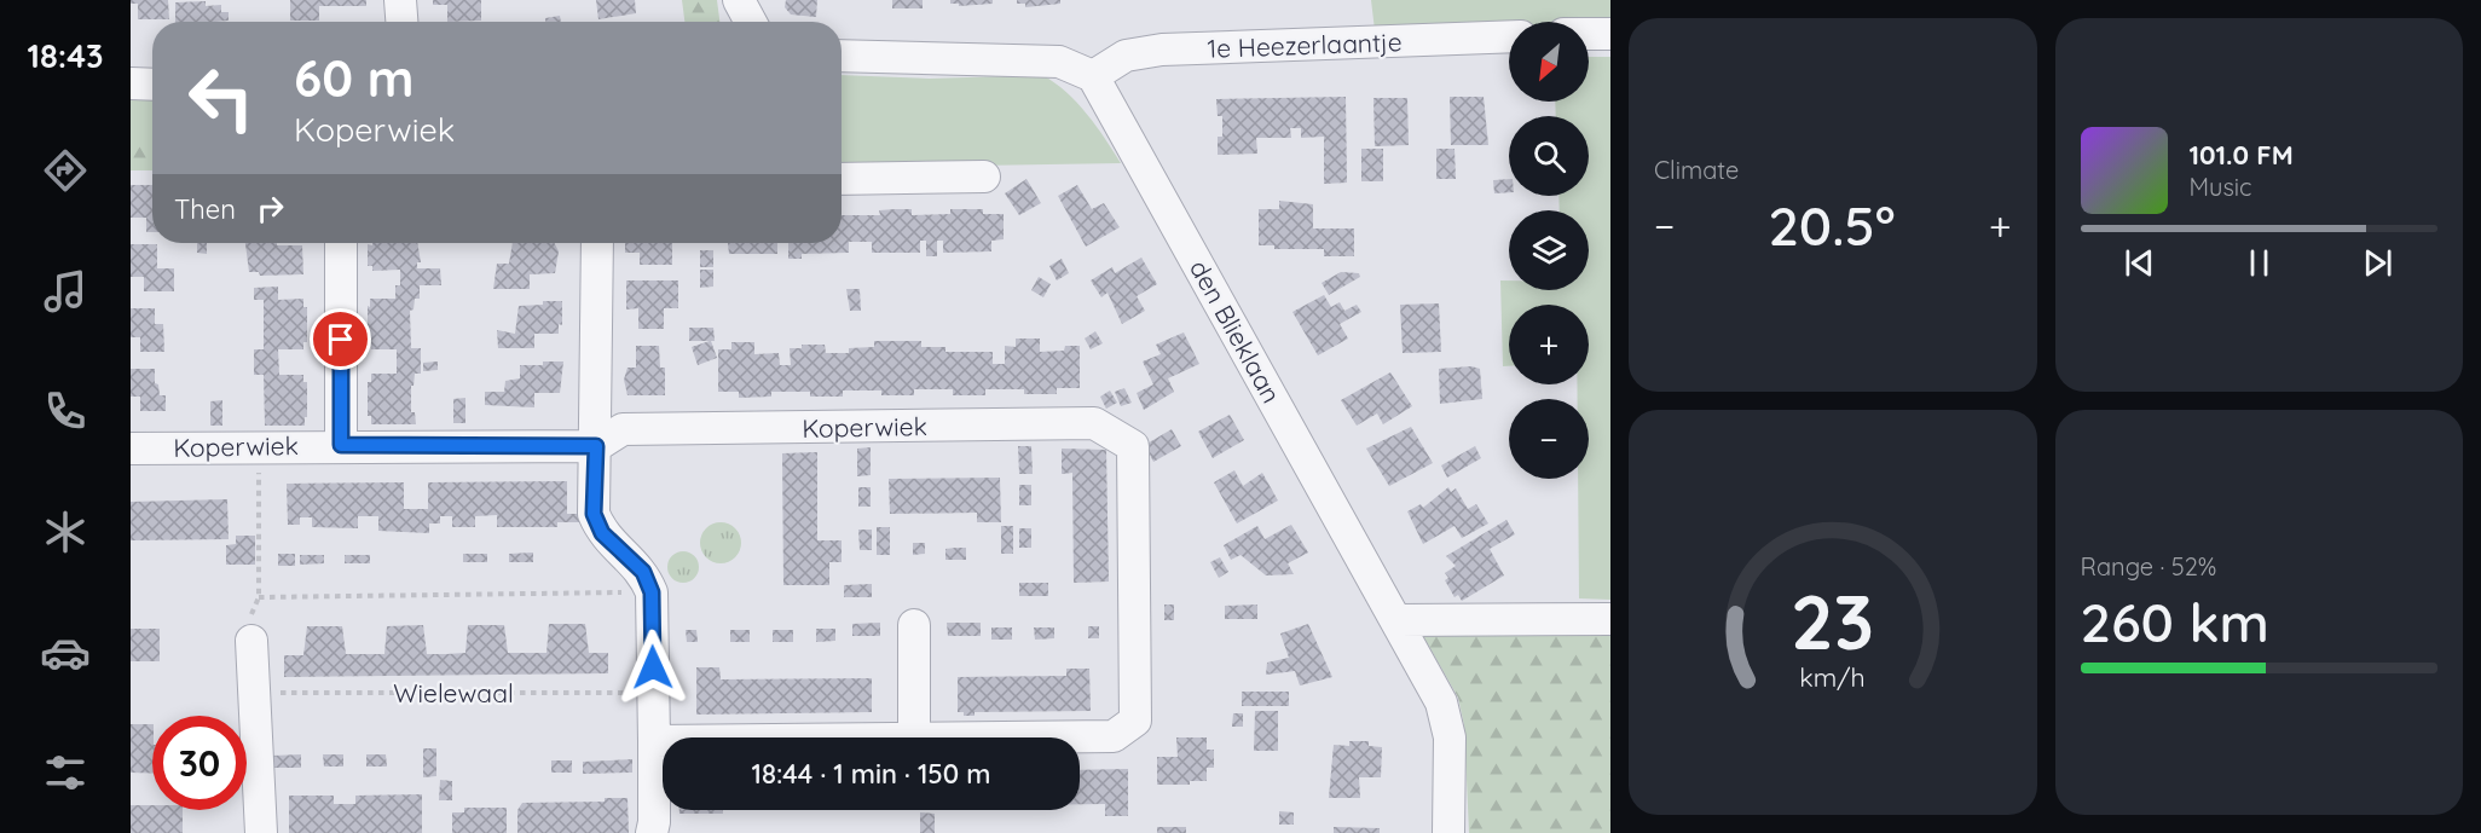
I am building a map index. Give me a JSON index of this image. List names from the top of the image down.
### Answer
{
  "streets": {
    "street": ["1e Heezerlaantje", "den Blieklaan", "Koperwiek"],
    "path": ["Wielewaal"]
  },
  "crossings": [
    ["1e Heezerlaantje", "den Blieklaan"]
  ],
  "north": "bottom left",
  "page": {
    "tabs": "18:43",
    "tile": [
      "Climate",
      ["Range · 52%", "260 km"]
    ],
    "map_buttons": ["+", "−"],
    "turn": ["60 m", "Koperwiek"],
    "song": ["101.0 FM", "Music"],
    "then": "Then",
    "heat": ["−", "20.5°", "+"],
    "limit": "30",
    "trip": "18:44 · 1 min · 150 m",
    "gauge": ["23", "km/h"]
  }
}
